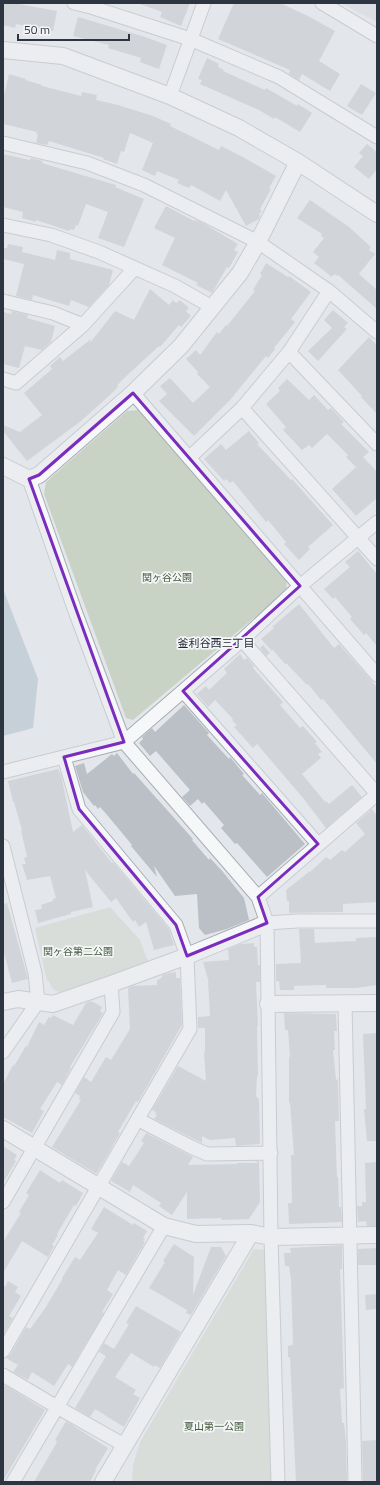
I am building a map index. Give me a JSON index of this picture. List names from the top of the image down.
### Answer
{
  "districts": ["釜利谷西三丁目"],
  "parks": ["関ヶ谷公園", "関ヶ谷第二公園", "夏山第一公園"],
  "scale_bar": "50 m"
}
